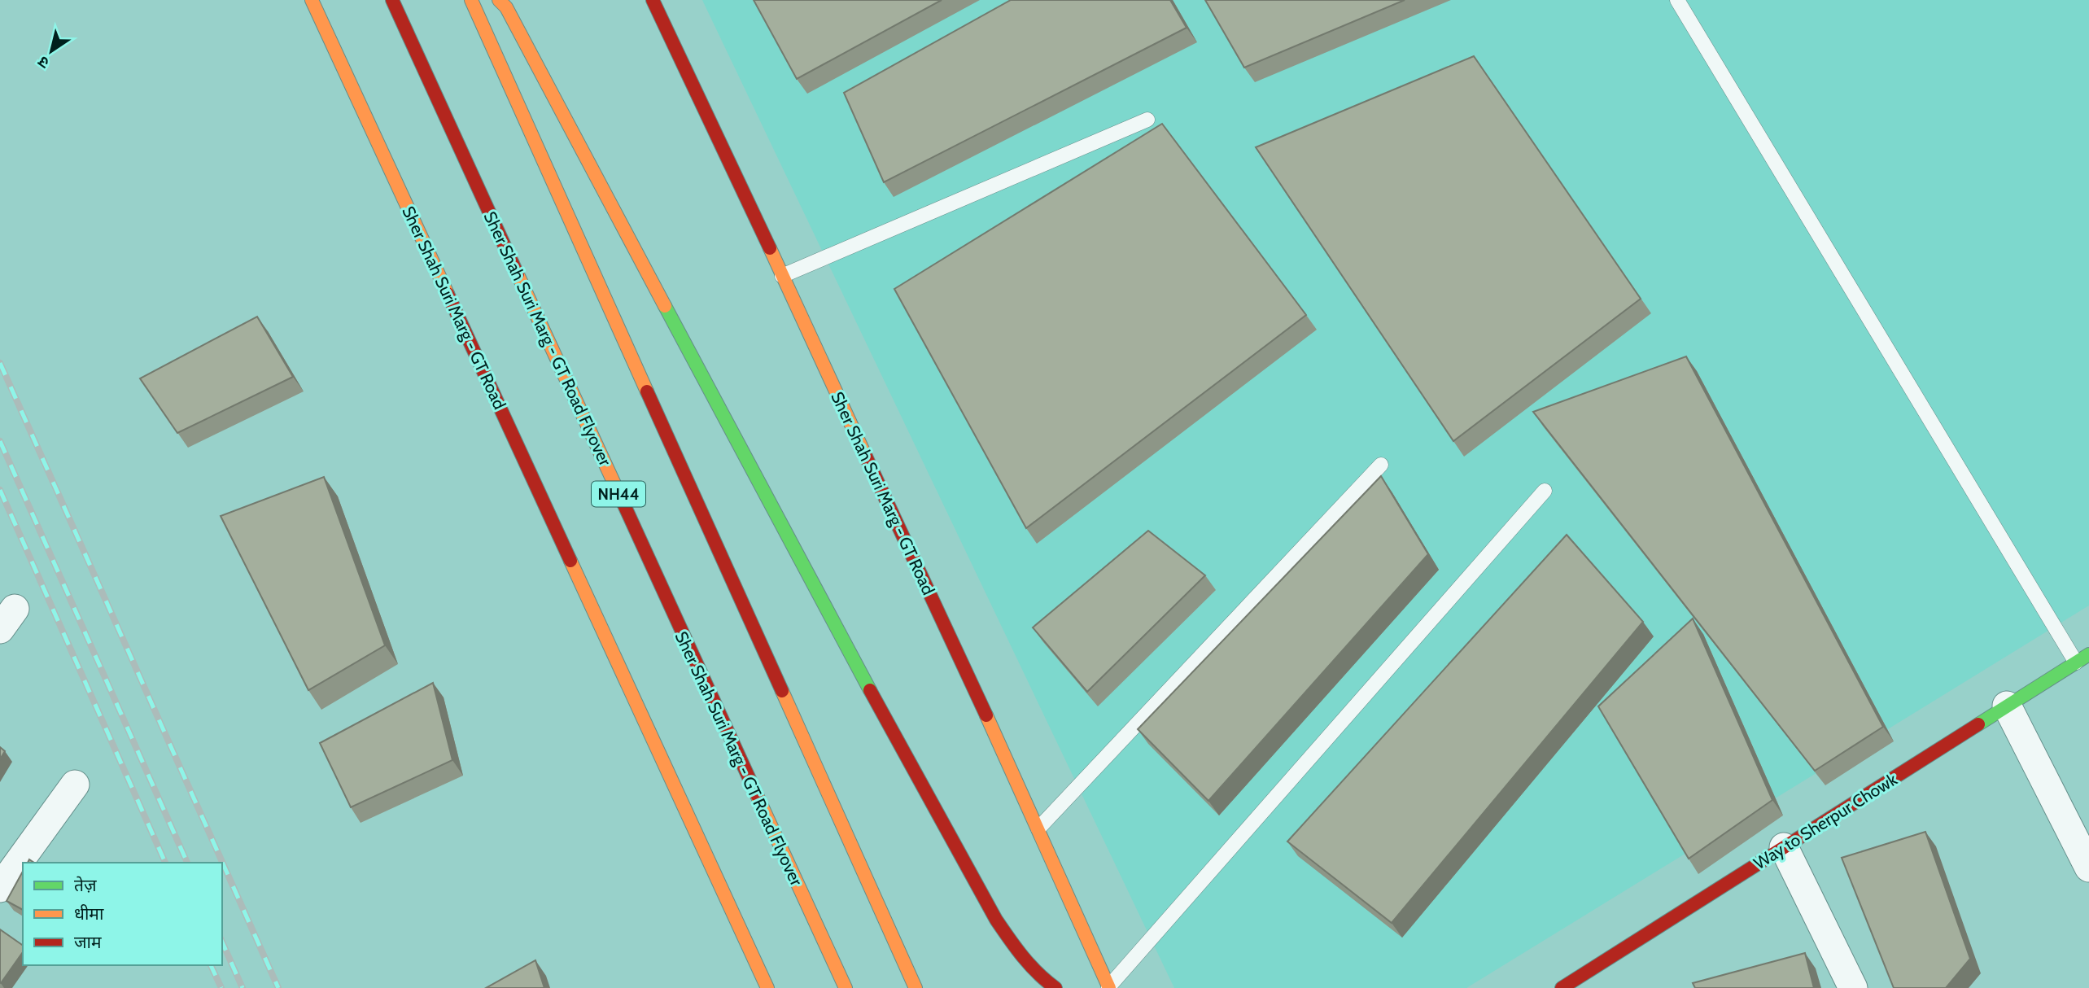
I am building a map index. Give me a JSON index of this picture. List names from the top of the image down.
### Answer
{
  "streets": {
    "main road": [
      "Sher Shah Suri Marg - GT Road",
      "Sher Shah Suri Marg - GT Road Flyover",
      "NH44",
      "Way to Sherpur Chowk"
    ]
  },
  "legend": ["तेज़", "धीमा", "जाम"],
  "north": "bottom left"
}
